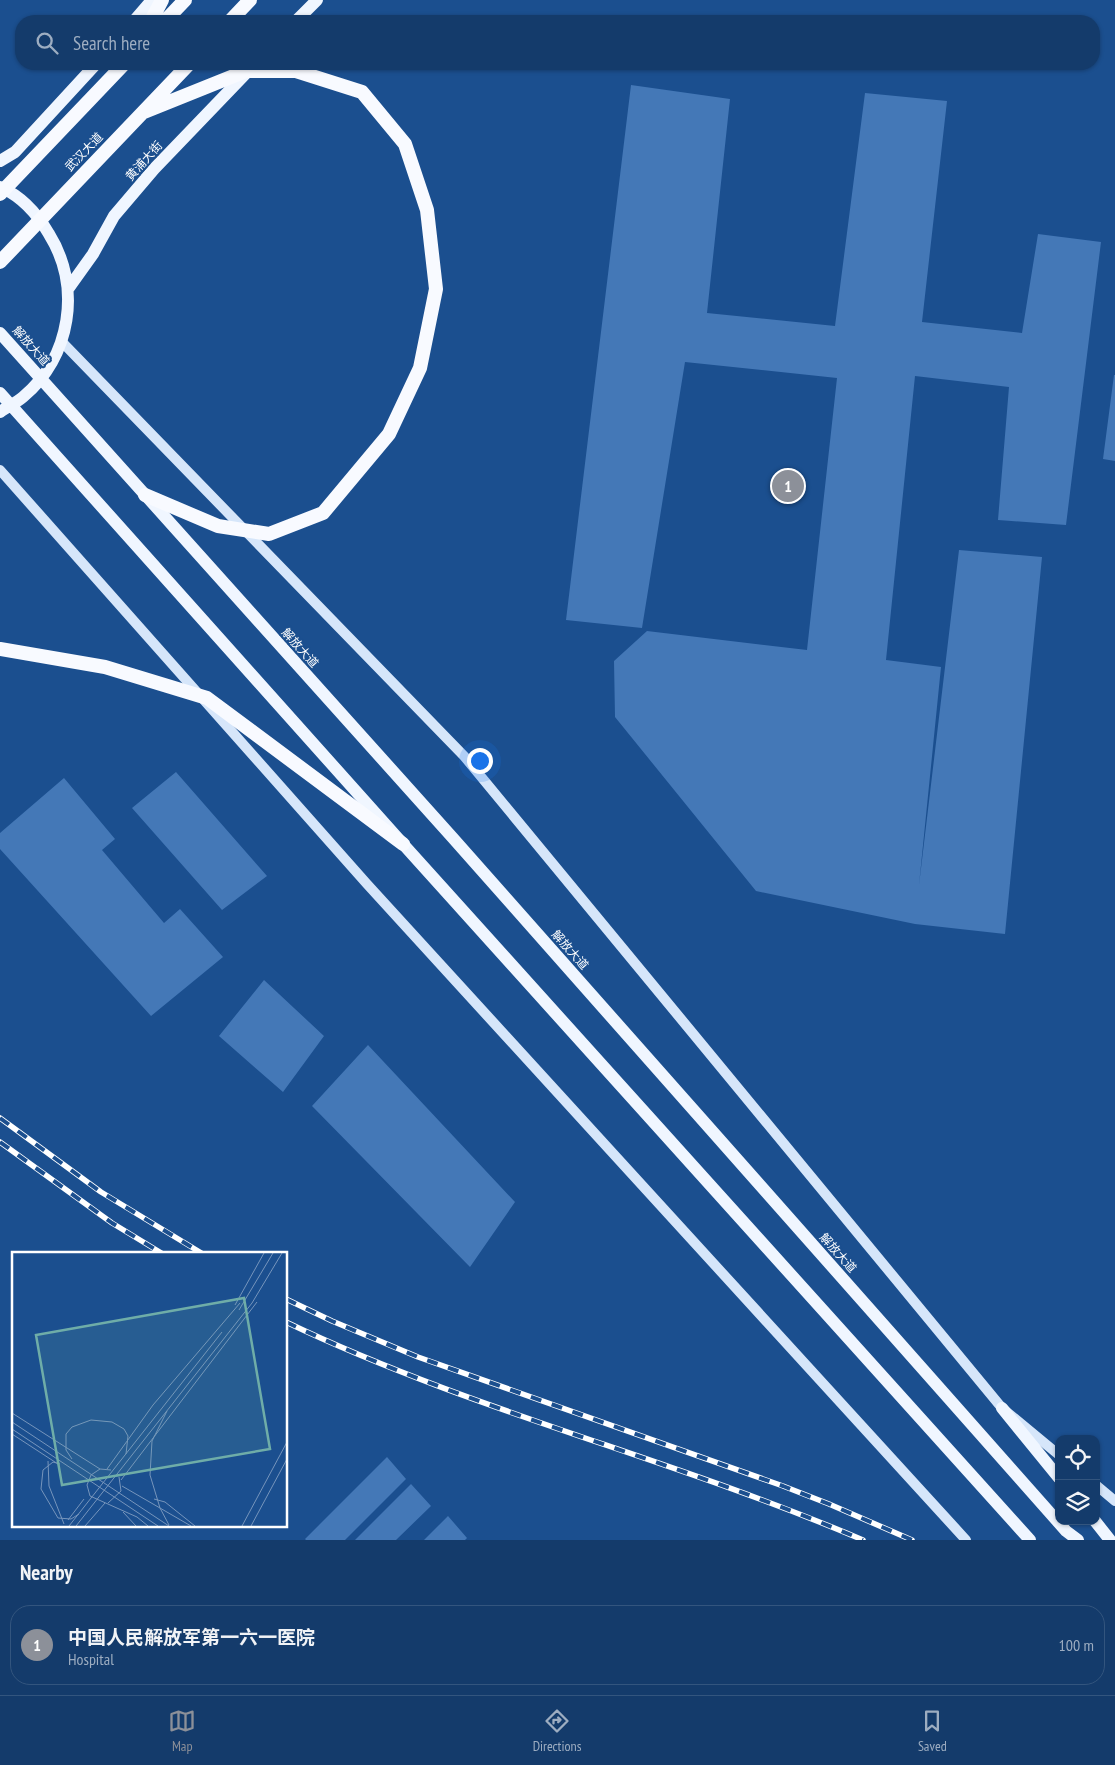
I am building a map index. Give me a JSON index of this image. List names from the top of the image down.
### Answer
{
  "streets": {
    "highway": ["武汉大道"],
    "main road": ["黄浦大街", "解放大道"]
  },
  "crossings": [
    ["黄浦大街", "解放大道"]
  ],
  "page": {
    "search": "Search here",
    "pins": "1",
    "heading": "Nearby",
    "list": [
      {
        "mark": "1",
        "name": "中国人民解放军第一六一医院",
        "note": "Hospital",
        "value": "100 m"
      }
    ],
    "nav": ["Map", "Directions", "Saved"]
  }
}
